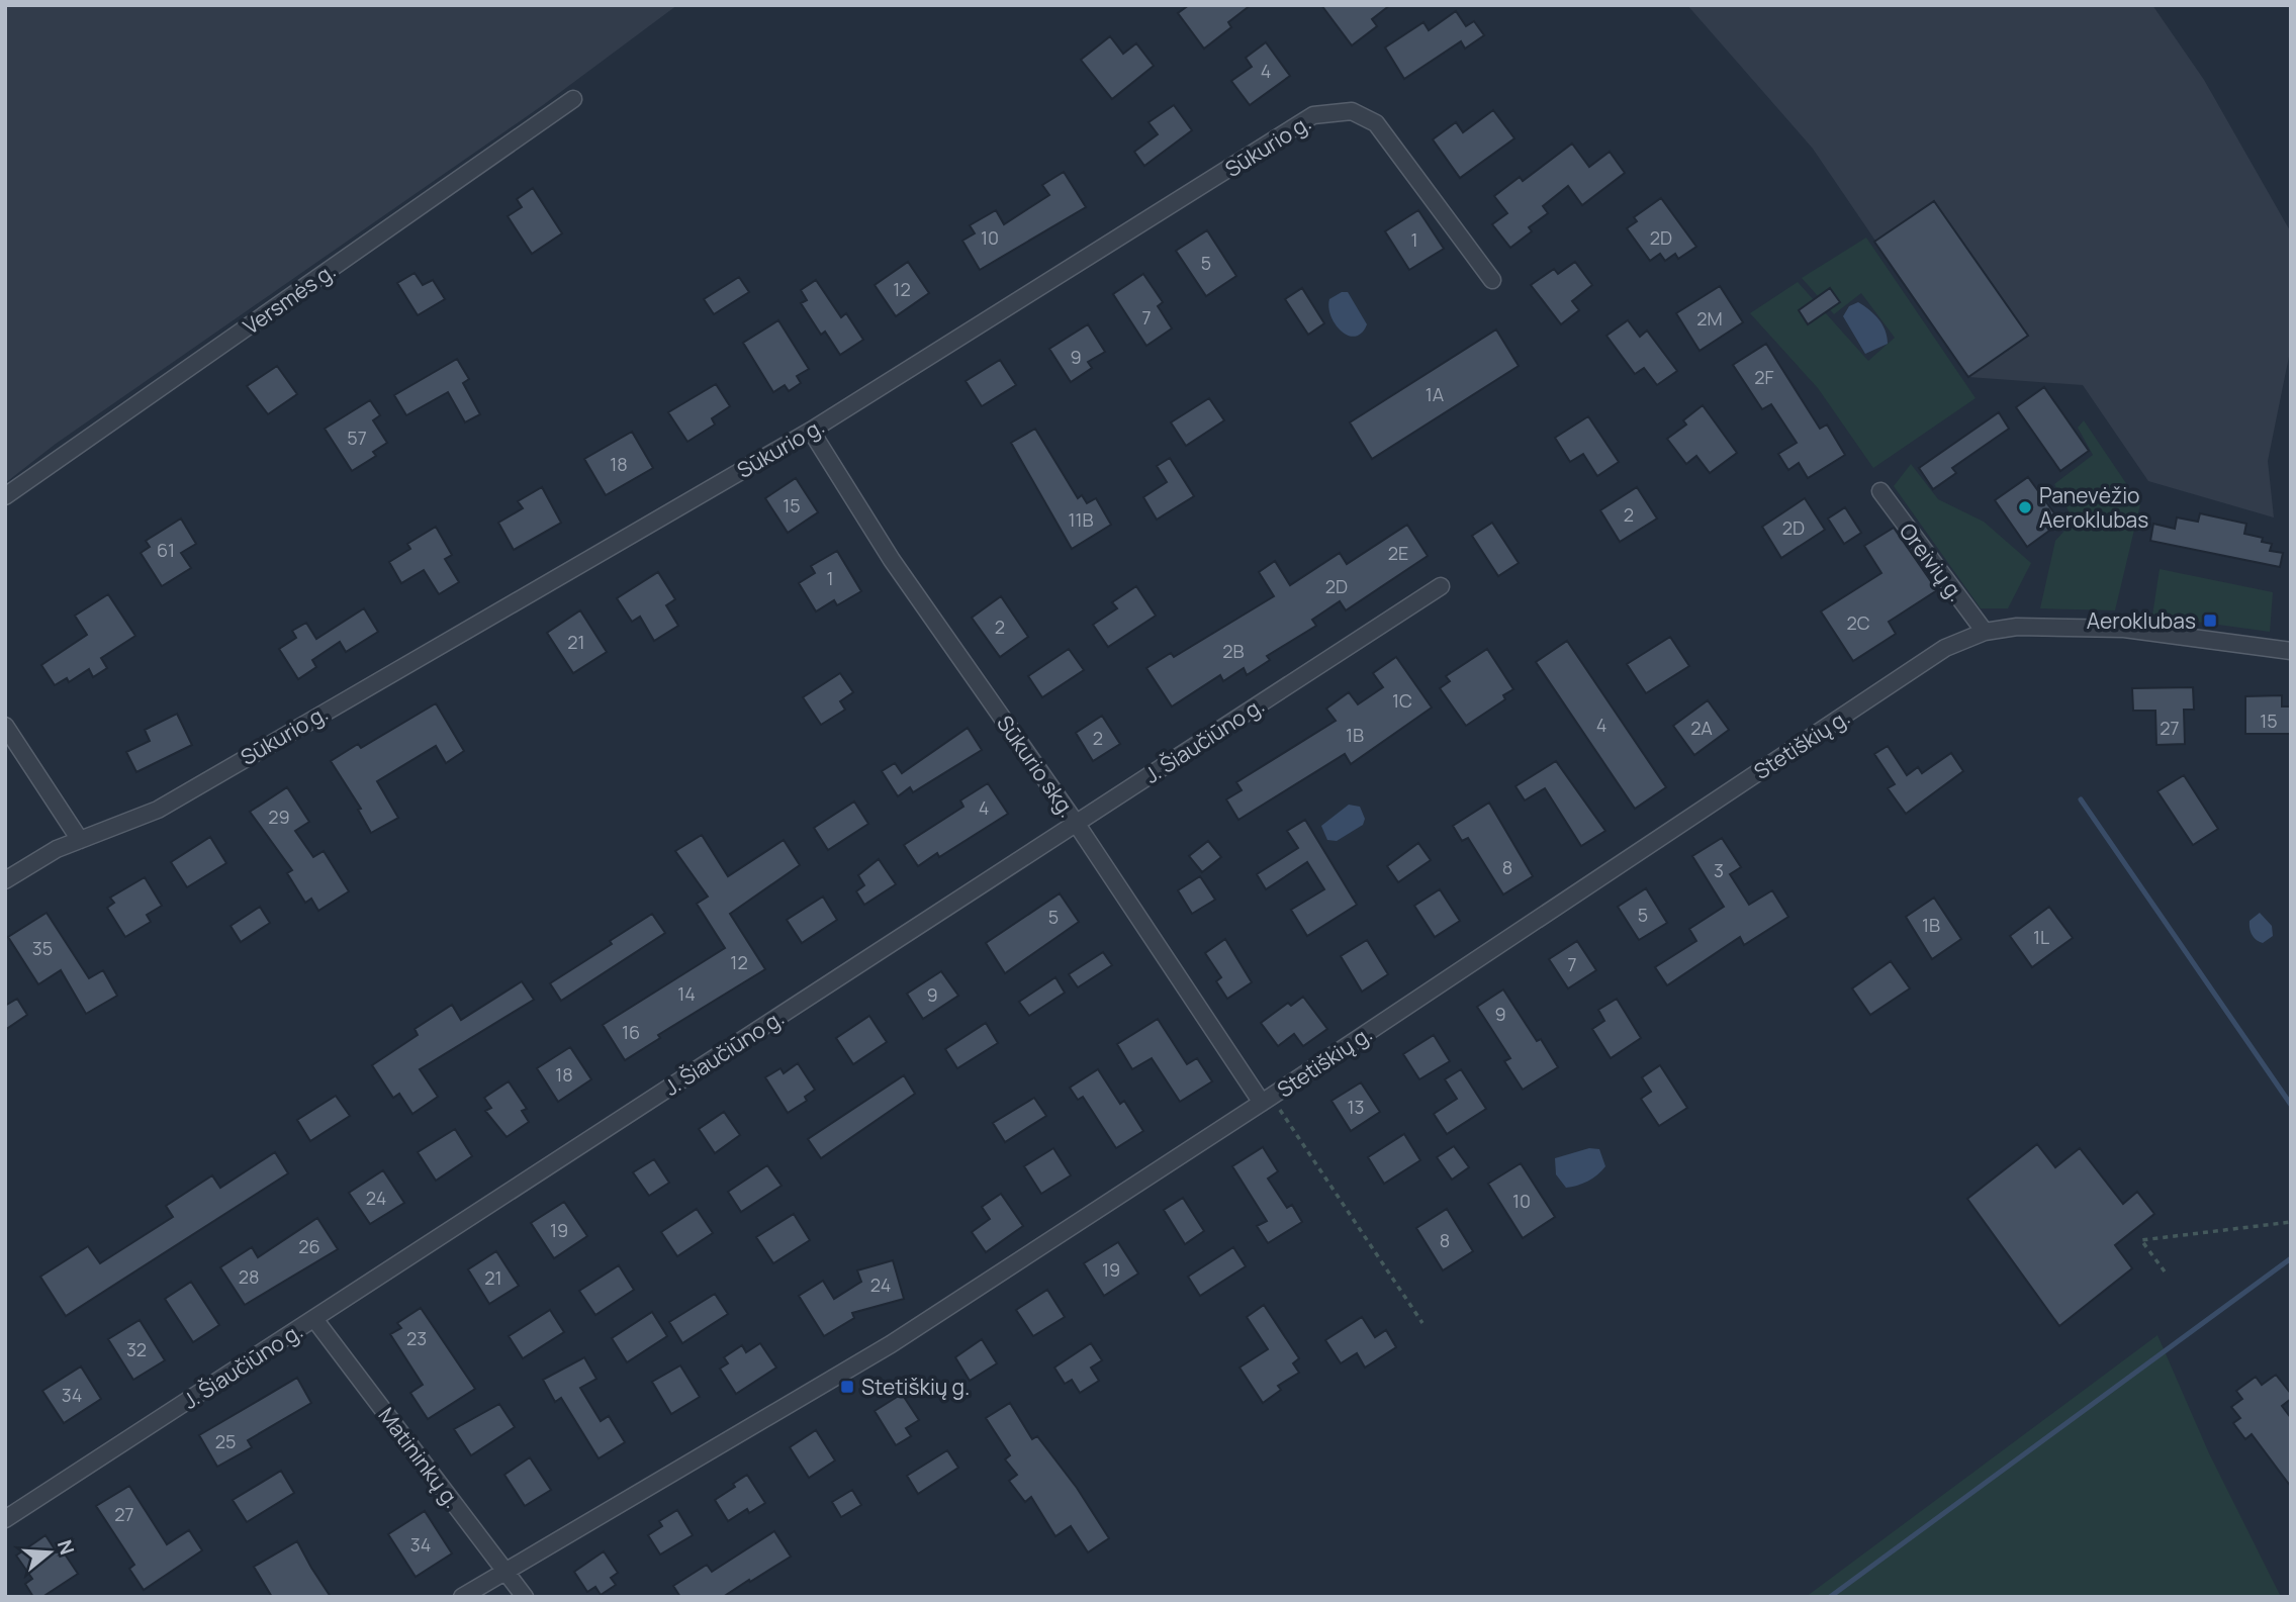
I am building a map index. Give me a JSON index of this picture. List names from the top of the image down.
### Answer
{
  "streets": {
    "street": [
      "Sūkurio g.",
      "Versmės g.",
      "Oreivių g.",
      "J. Šiaučiūno g.",
      "Stetiškių g.",
      "Sūkurio skg.",
      "Matininkų g."
    ]
  },
  "crossings": [
    ["Sūkurio g.", "Sūkurio skg."],
    ["Oreivių g.", "Stetiškių g."],
    ["J. Šiaučiūno g.", "Sūkurio skg."],
    ["J. Šiaučiūno g.", "Matininkų g."],
    ["Stetiškių g.", "Sūkurio skg."],
    ["Stetiškių g.", "Matininkų g."]
  ],
  "places": {
    "other": ["Panevėžio Aeroklubas"],
    "transit": ["Aeroklubas", "Stetiškių g."]
  },
  "house_numbers": [
    "4",
    "10",
    "2D",
    "1",
    "5",
    "12",
    "7",
    "2M",
    "9",
    "2F",
    "1A",
    "57",
    "18",
    "15",
    "2",
    "11B",
    "2D",
    "61",
    "2E",
    "1",
    "2D",
    "2C",
    "2",
    "21",
    "2B",
    "1C",
    "15",
    "4",
    "2A",
    "27",
    "1B",
    "2",
    "4",
    "29",
    "8",
    "3",
    "5",
    "5",
    "1B",
    "1L",
    "35",
    "12",
    "7",
    "14",
    "9",
    "9",
    "16",
    "18",
    "13",
    "24",
    "10",
    "19",
    "8",
    "26",
    "19",
    "28",
    "21",
    "24",
    "23",
    "32",
    "34",
    "25",
    "27",
    "34"
  ],
  "north": "right"
}
